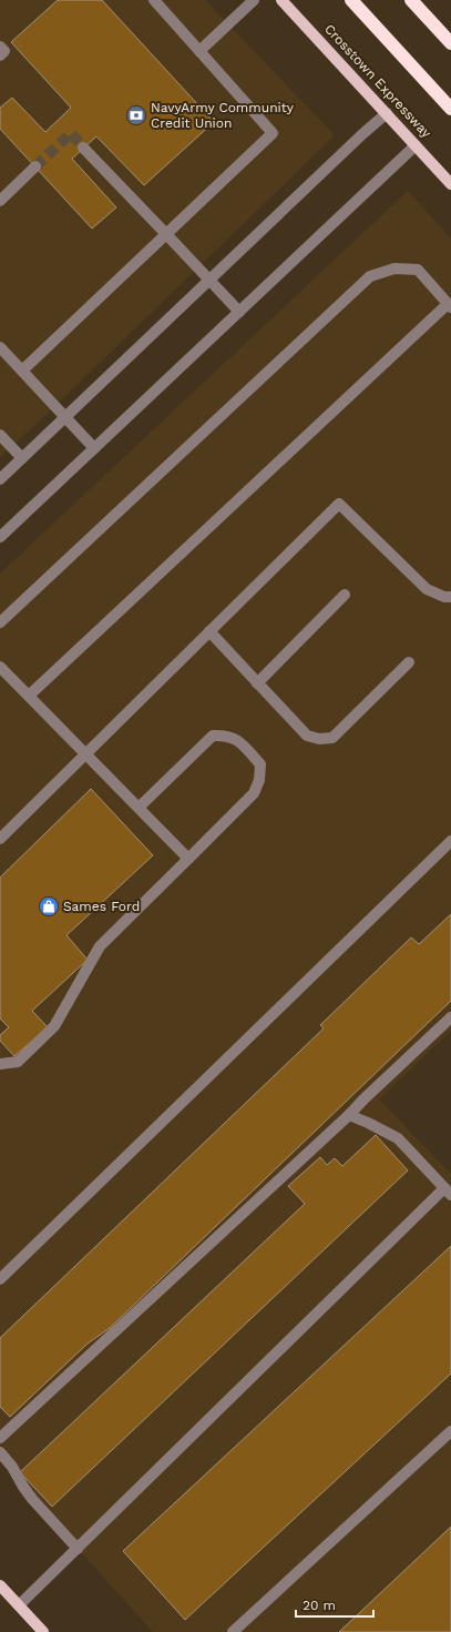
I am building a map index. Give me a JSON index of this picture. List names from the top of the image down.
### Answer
{
  "streets": {
    "main road": ["Crosstown Expressway"]
  },
  "places": {
    "bank": ["NavyArmy Community Credit Union"],
    "shop": ["Sames Ford"]
  },
  "scale_bar": "20 m"
}
